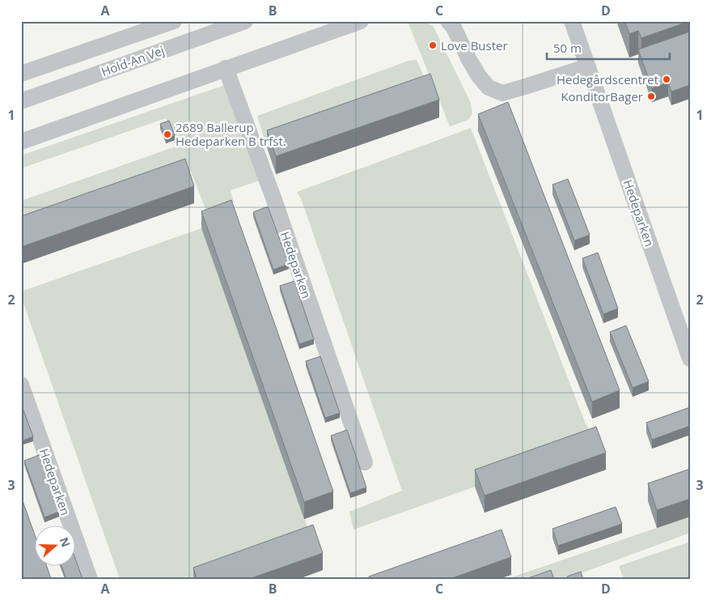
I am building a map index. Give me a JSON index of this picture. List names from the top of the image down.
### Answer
{
  "streets": {
    "street": ["Hold-An Vej", "Hedeparken"]
  },
  "places": [
    "Love Buster",
    "Hedegårdscentret",
    "KonditorBager",
    "2689 Ballerup Hedeparken B trfst."
  ],
  "scale_bar": "50 m",
  "north": "right",
  "grid": {
    "columns": [
      "A",
      "B",
      "C",
      "D"
    ],
    "rows": ["1", "2", "3"]
  }
}
